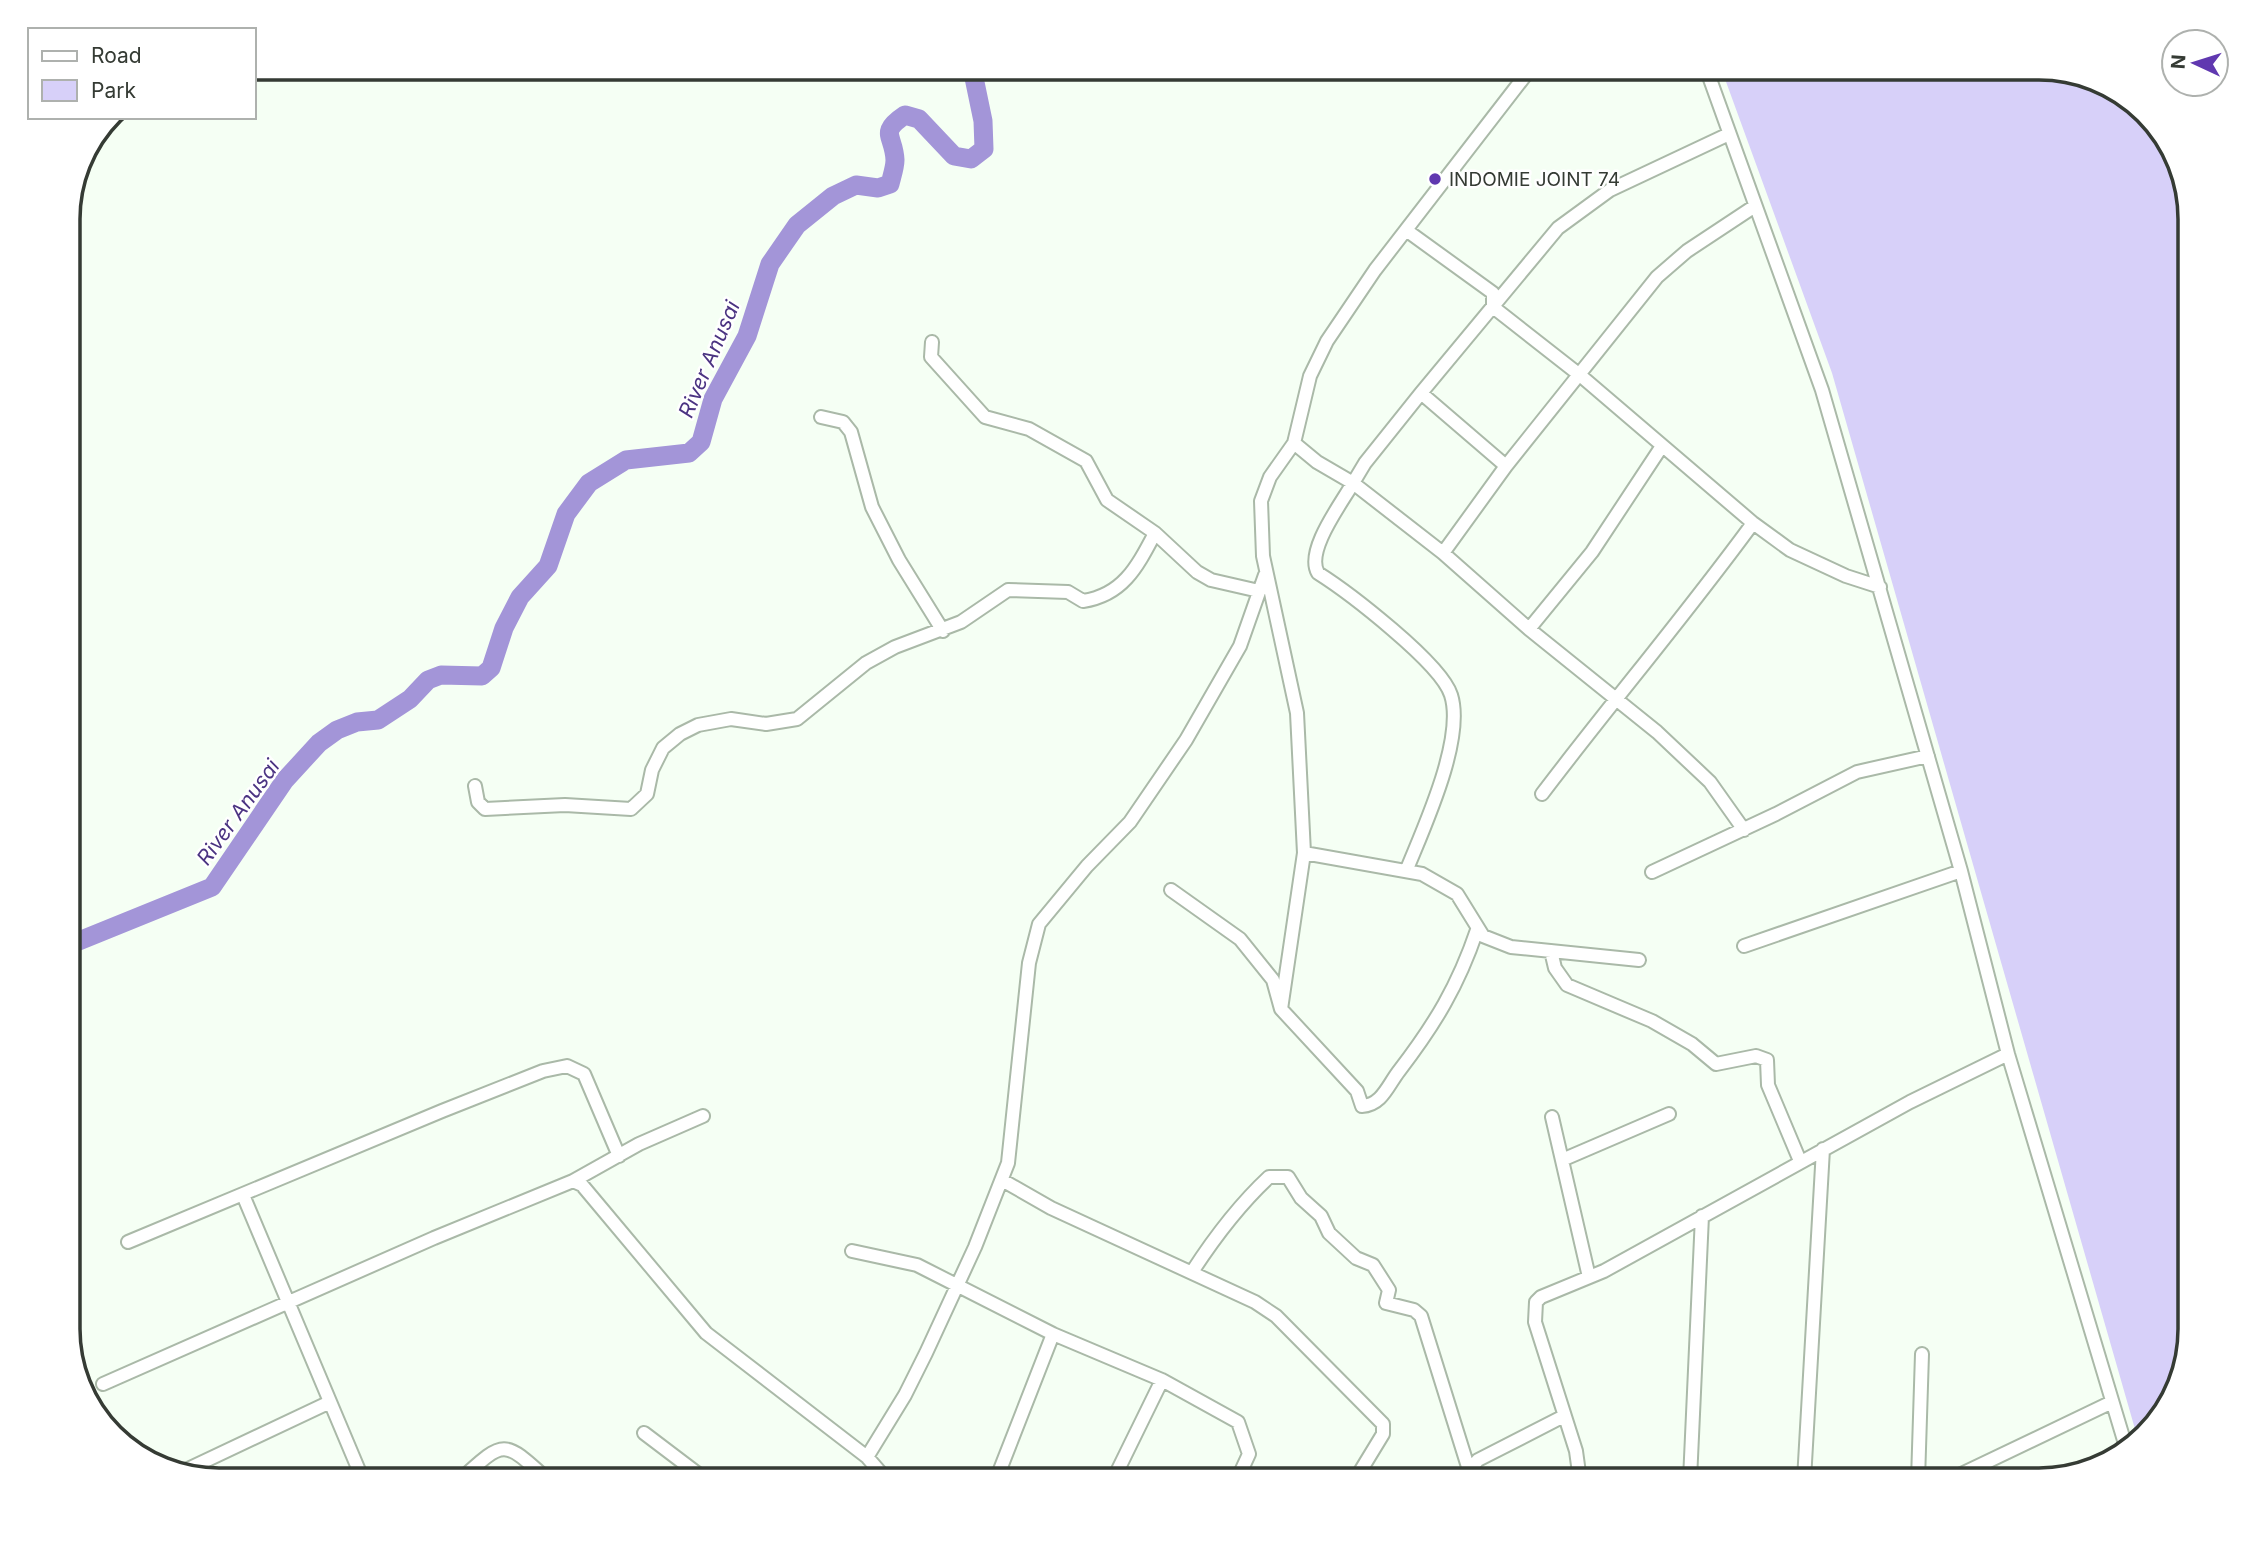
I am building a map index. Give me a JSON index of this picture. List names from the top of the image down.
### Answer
{
  "water": ["River Anusai"],
  "places": ["INDOMIE JOINT 74"],
  "legend": ["Road", "Park"],
  "north": "left"
}
